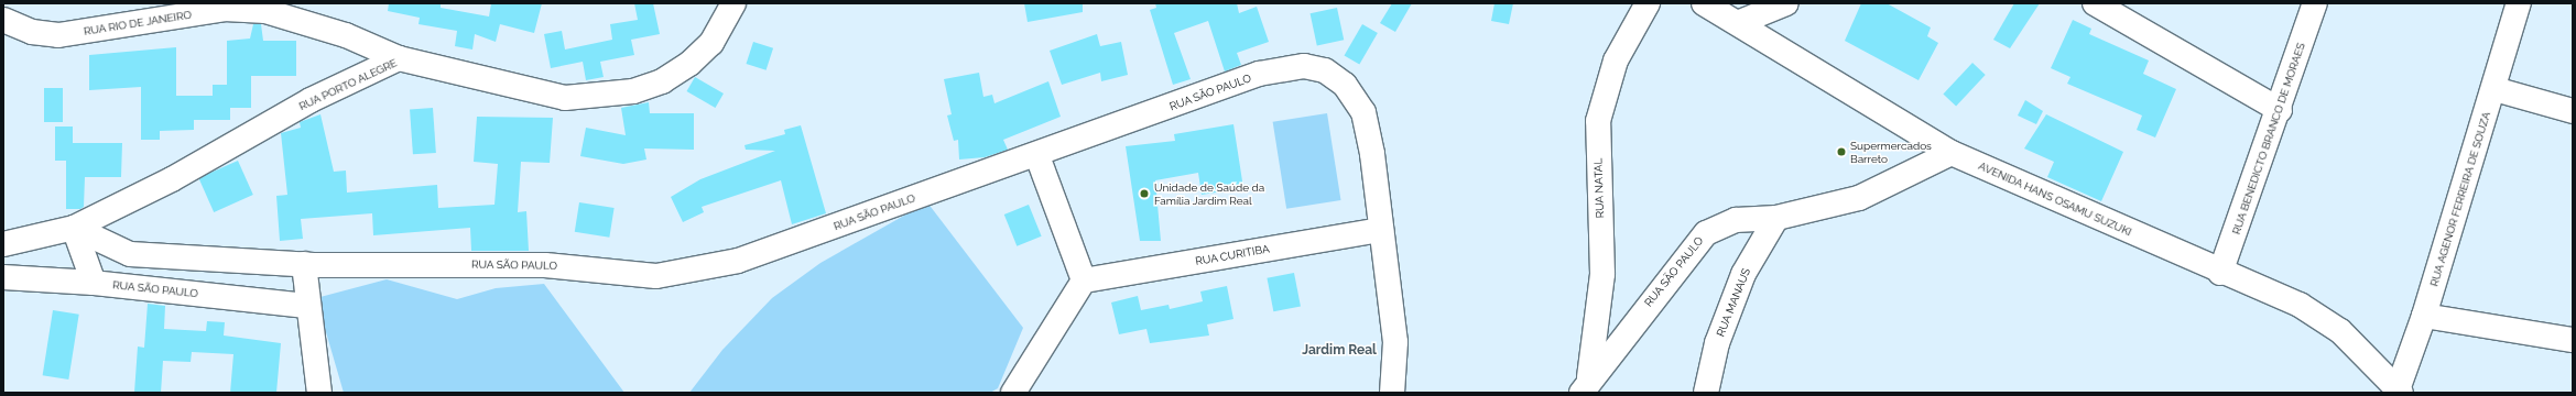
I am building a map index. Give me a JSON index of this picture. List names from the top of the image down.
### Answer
{
  "streets": {
    "street": [
      "RUA RIO DE JANEIRO",
      "RUA PORTO ALEGRE",
      "RUA SÃO PAULO",
      "RUA BENEDICTO BRANCO DE MORAES",
      "RUA NATAL",
      "AVENIDA HANS OSAMU SUZUKI",
      "RUA AGENOR FERREIRA DE SOUZA",
      "RUA CURITIBA",
      "RUA MANAUS"
    ]
  },
  "crossings": [
    ["RUA RIO DE JANEIRO", "RUA PORTO ALEGRE"],
    ["RUA PORTO ALEGRE", "RUA SÃO PAULO"],
    ["RUA SÃO PAULO", "RUA NATAL"],
    ["RUA SÃO PAULO", "AVENIDA HANS OSAMU SUZUKI"],
    ["RUA SÃO PAULO", "RUA CURITIBA"],
    ["RUA SÃO PAULO", "RUA MANAUS"],
    ["RUA BENEDICTO BRANCO DE MORAES", "AVENIDA HANS OSAMU SUZUKI"],
    ["AVENIDA HANS OSAMU SUZUKI", "RUA AGENOR FERREIRA DE SOUZA"]
  ],
  "districts": ["Jardim Real"],
  "places": ["Supermercados Barreto", "Unidade de Saúde da Família Jardim Real"]
}
